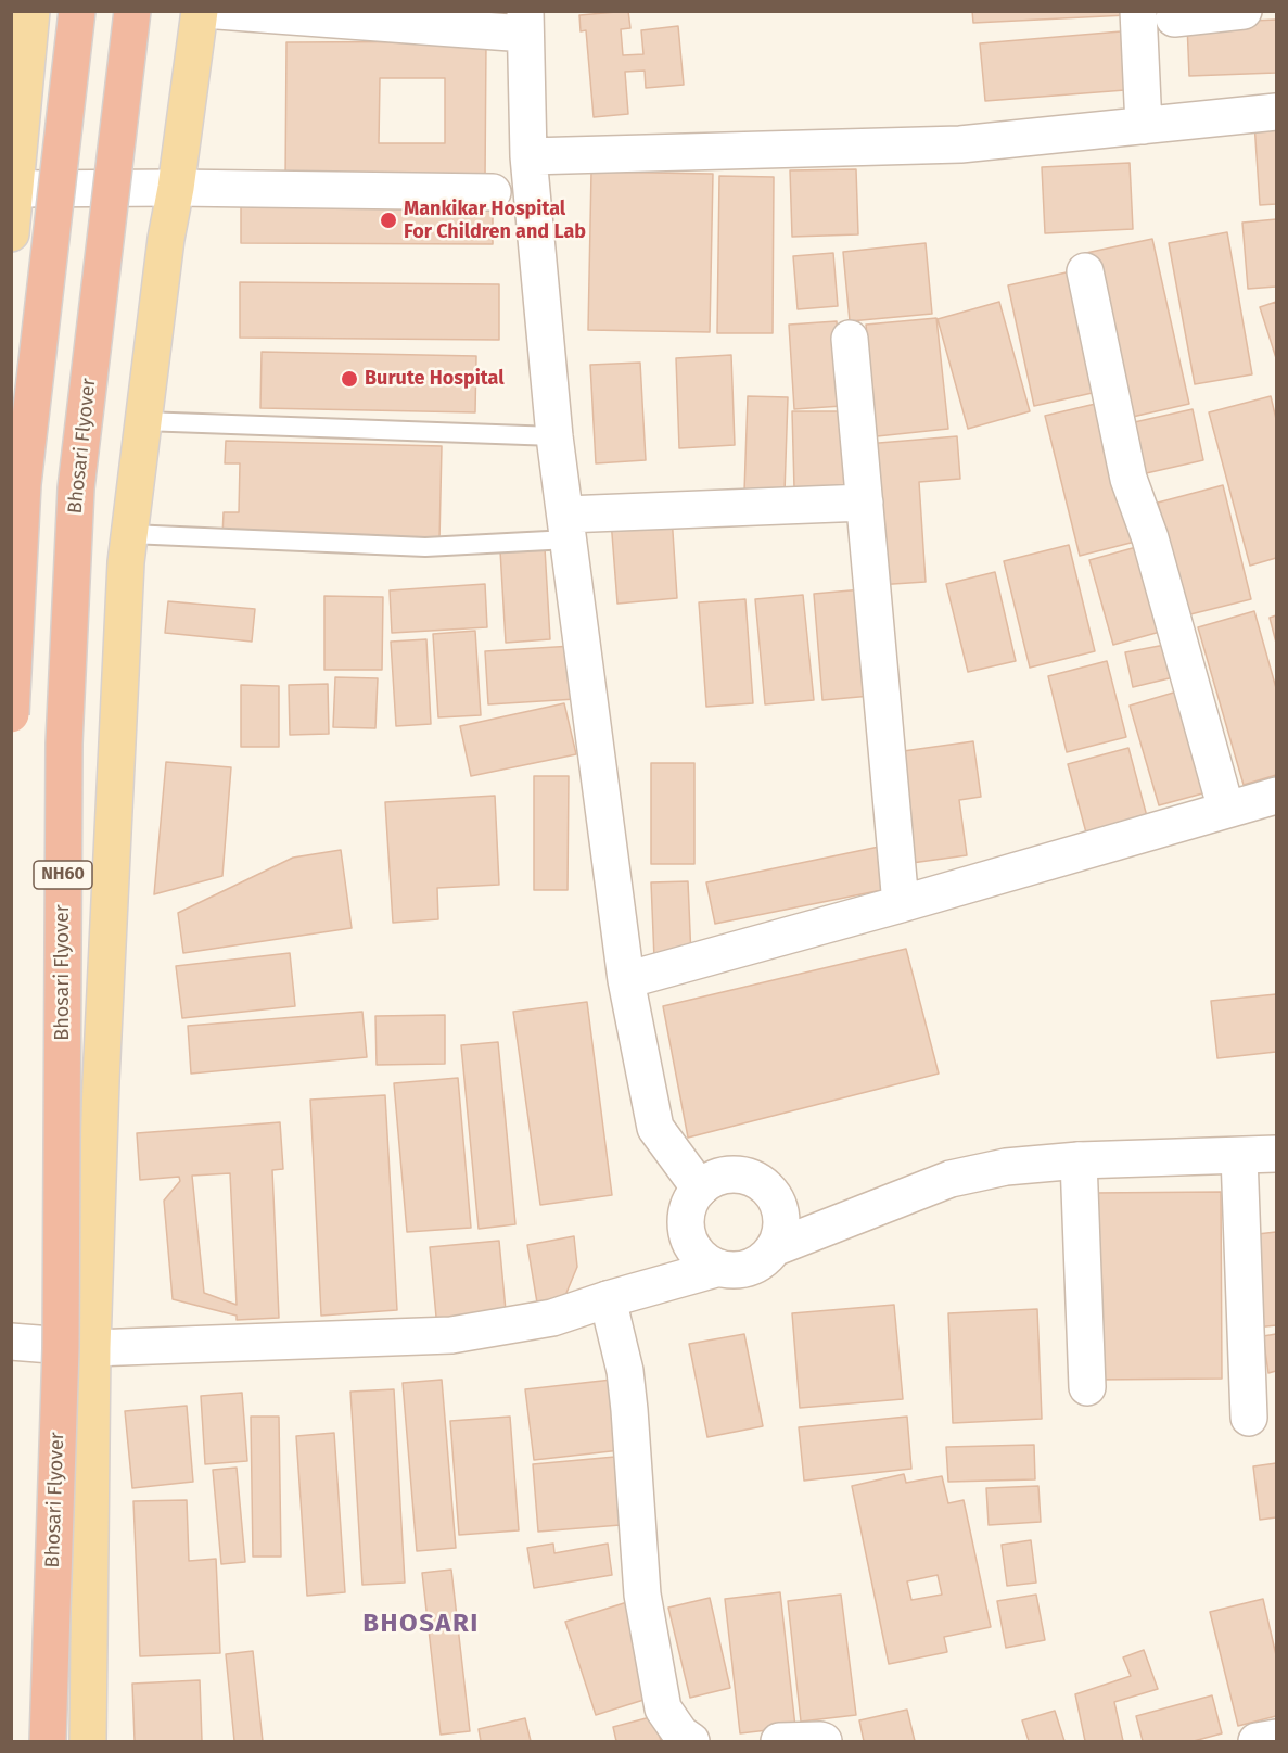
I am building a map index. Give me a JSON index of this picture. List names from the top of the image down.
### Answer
{
  "streets": {
    "highway": ["Bhosari Flyover", "NH60"]
  },
  "districts": ["BHOSARI"],
  "places": ["Mankikar Hospital For Children and Lab", "Burute Hospital"]
}
